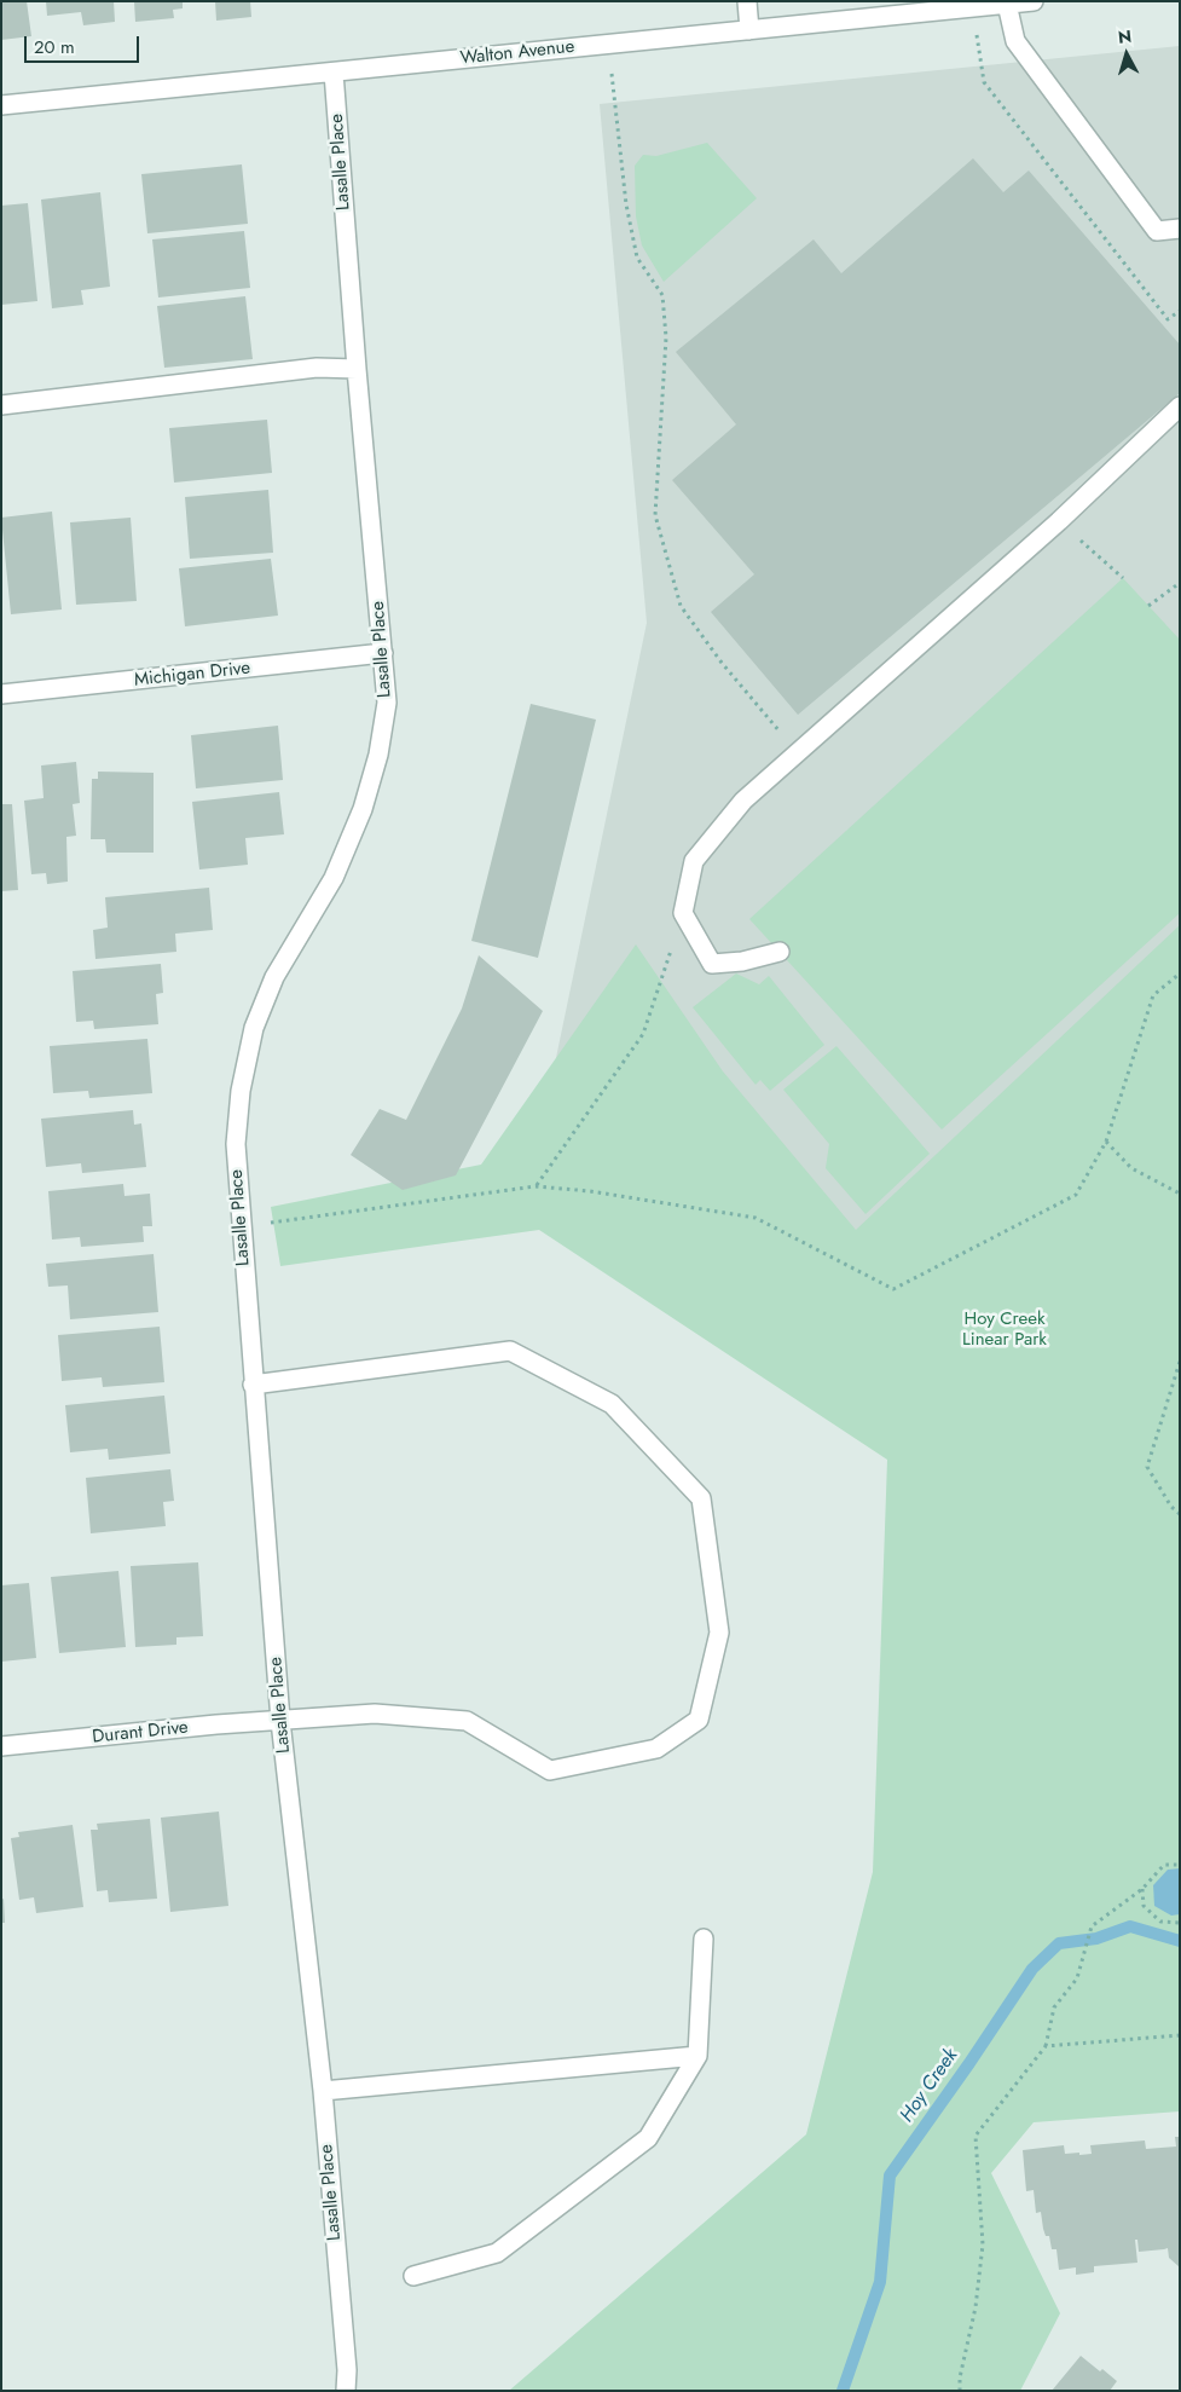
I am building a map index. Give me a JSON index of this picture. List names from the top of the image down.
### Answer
{
  "streets": {
    "street": [
      "Walton Avenue",
      "Lasalle Place",
      "Michigan Drive",
      "Durant Drive"
    ]
  },
  "crossings": [
    ["Walton Avenue", "Lasalle Place"],
    ["Lasalle Place", "Michigan Drive"],
    ["Lasalle Place", "Durant Drive"]
  ],
  "water": ["Hoy Creek"],
  "parks": ["Hoy Creek Linear Park"],
  "scale_bar": "20 m",
  "north": "top"
}
